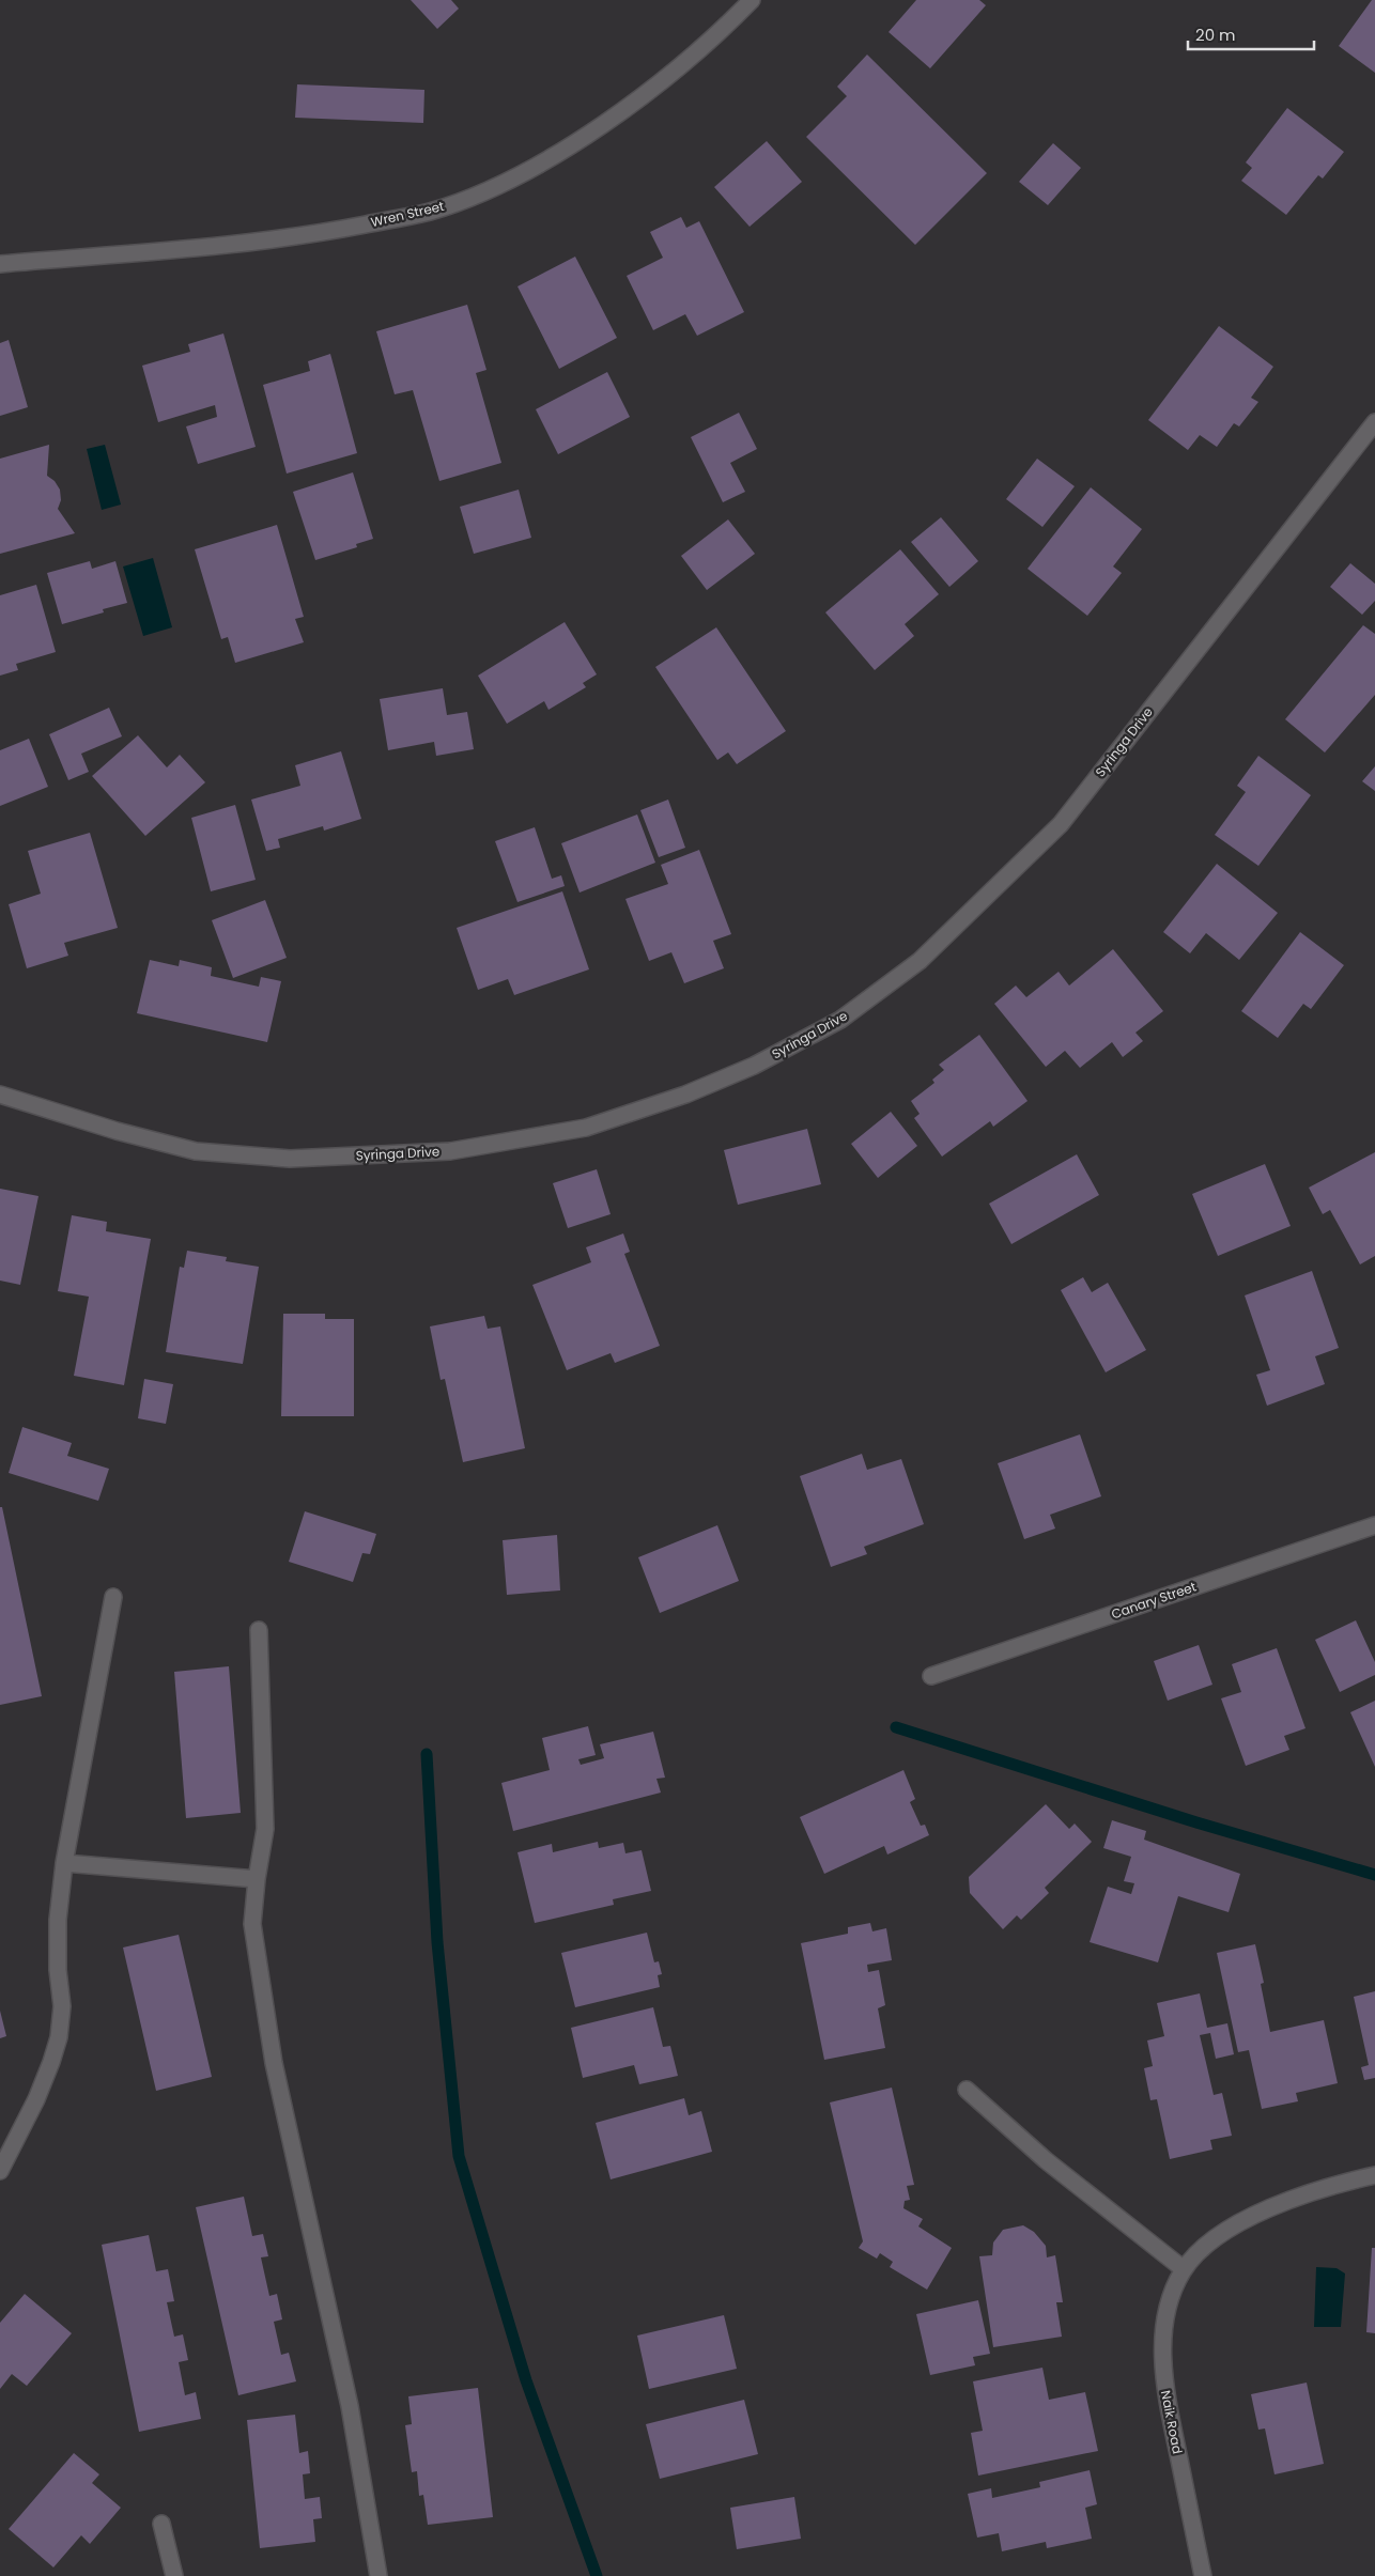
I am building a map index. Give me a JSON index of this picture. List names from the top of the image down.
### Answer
{
  "streets": {
    "street": [
      "Wren Street",
      "Syringa Drive",
      "Canary Street",
      "Naik Road"
    ]
  },
  "scale_bar": "20 m"
}
